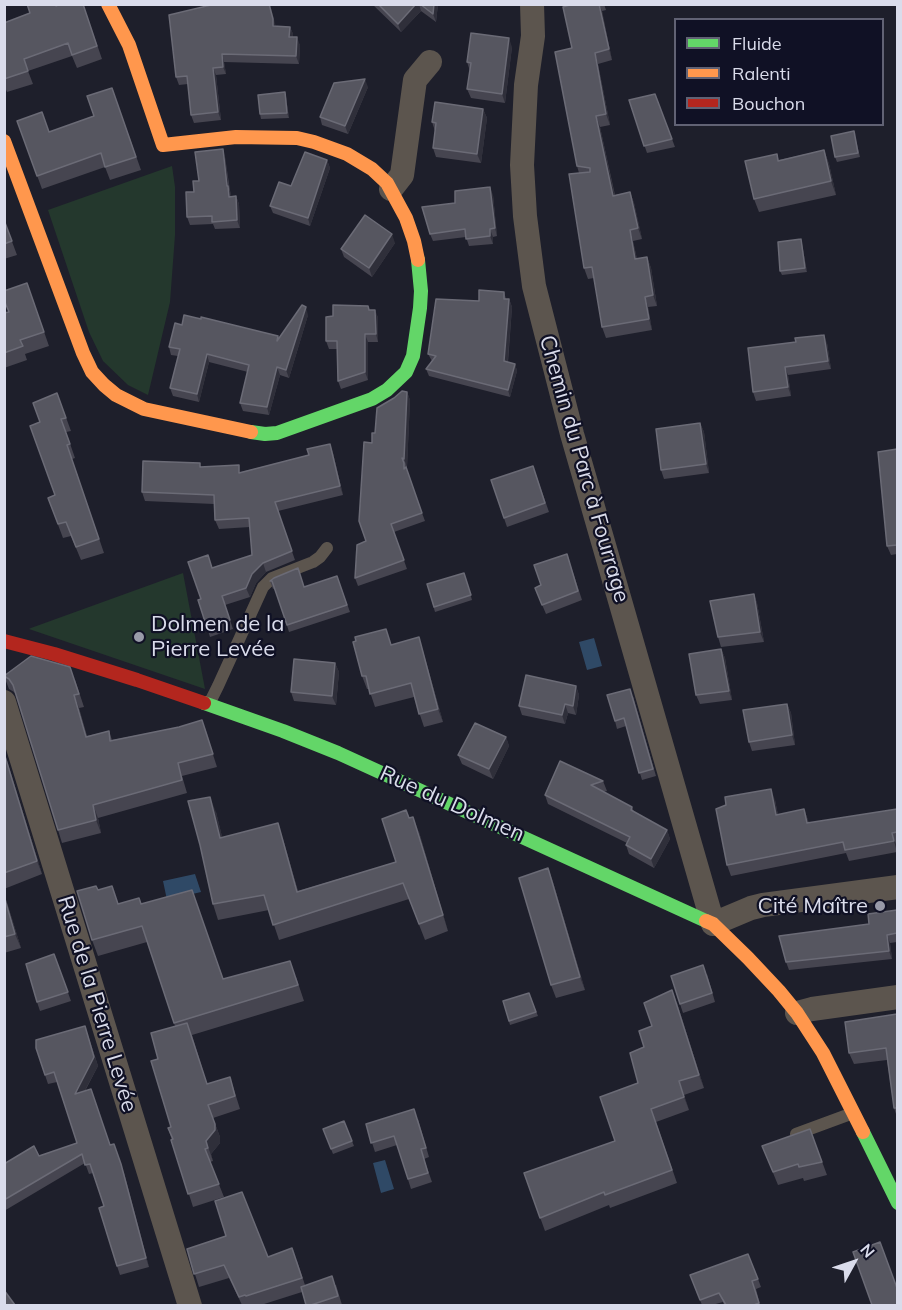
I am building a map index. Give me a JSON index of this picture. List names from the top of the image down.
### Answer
{
  "streets": {
    "street": ["Chemin du Parc à Fourrage", "Rue du Dolmen", "Rue de la Pierre Levée"]
  },
  "crossings": [
    ["Chemin du Parc à Fourrage", "Rue du Dolmen"]
  ],
  "places": ["Dolmen de la Pierre Levée", "Cité Maître"],
  "legend": ["Fluide", "Ralenti", "Bouchon"],
  "north": "top right"
}
